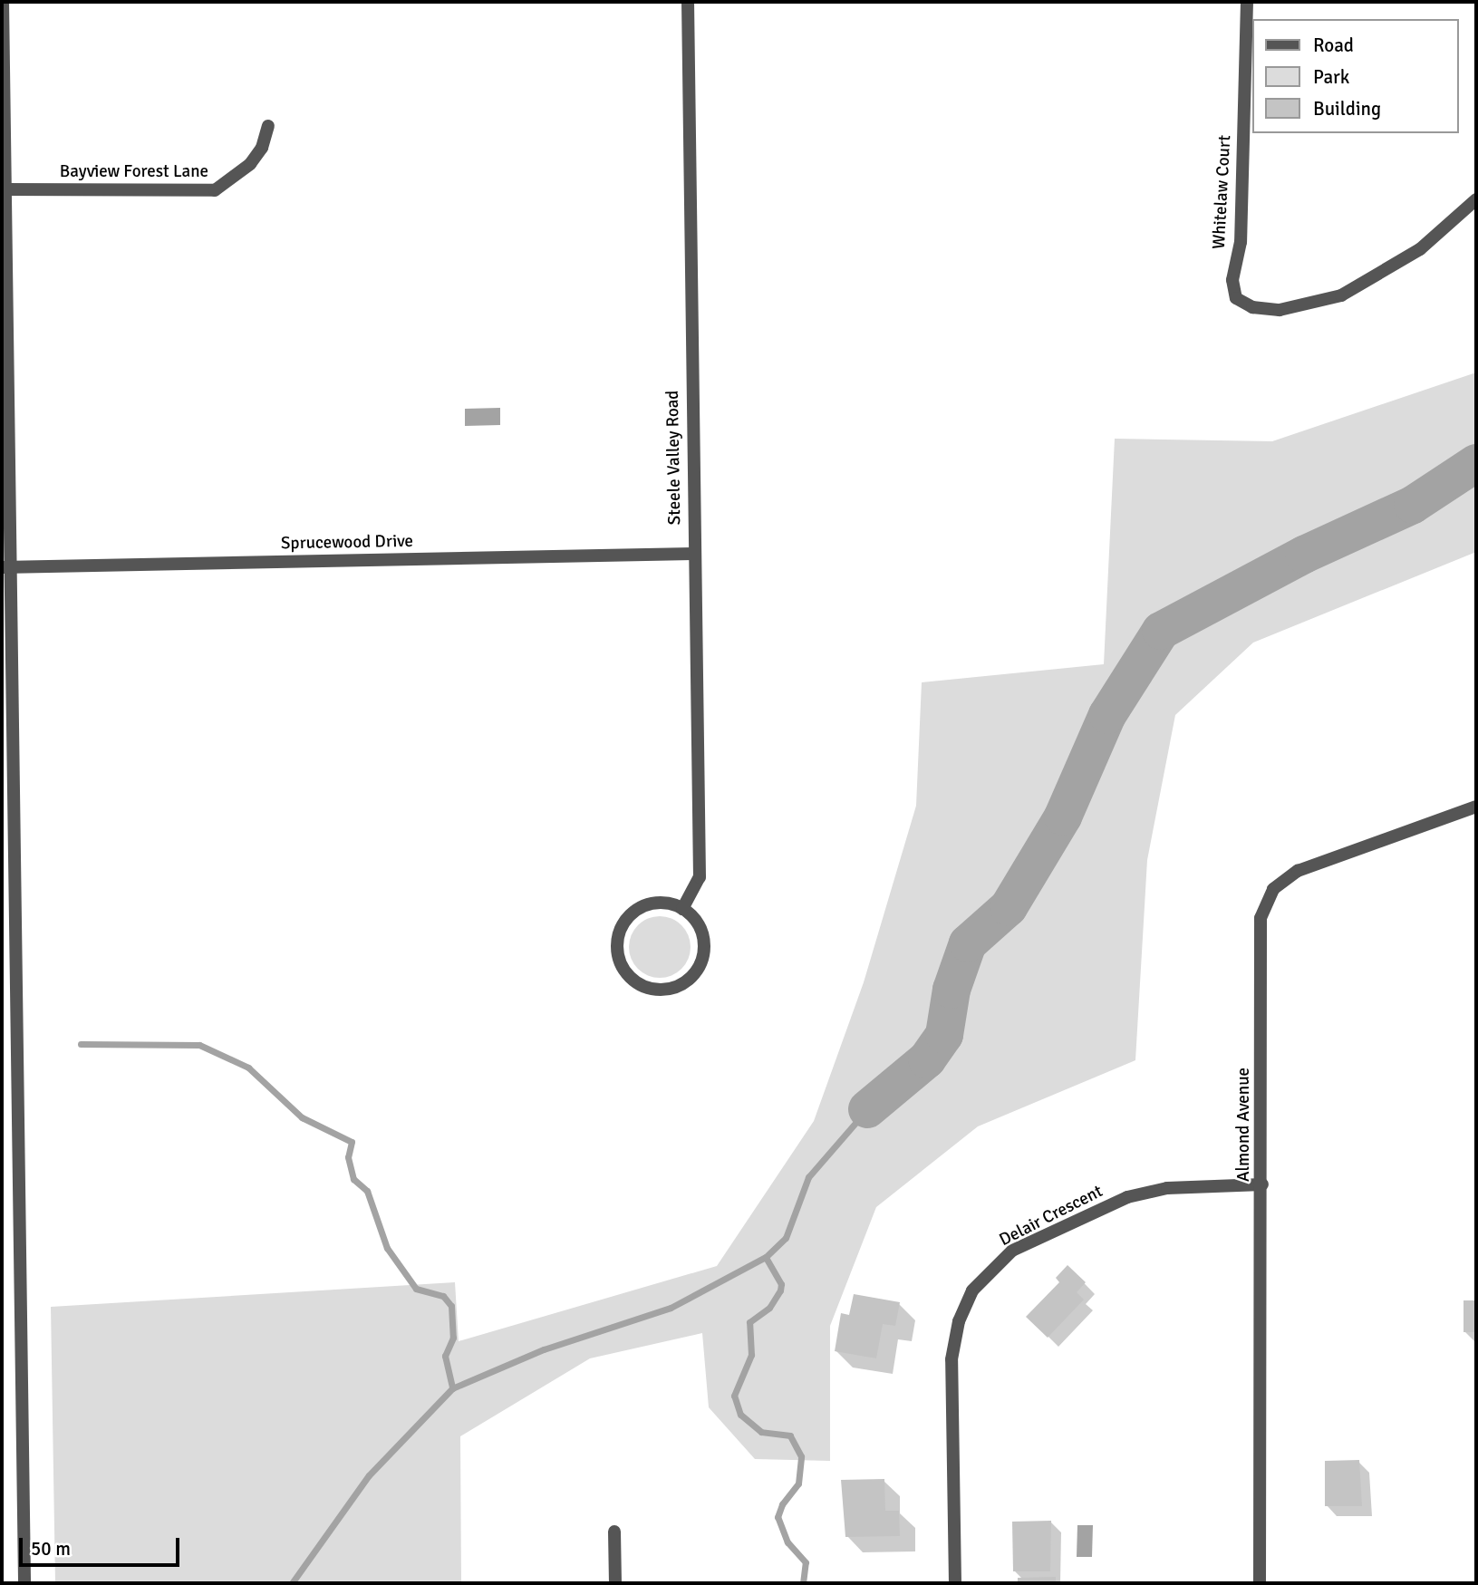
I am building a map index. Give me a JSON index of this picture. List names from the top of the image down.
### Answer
{
  "streets": {
    "street": [
      "Bayview Forest Lane",
      "Whitelaw Court",
      "Steele Valley Road",
      "Sprucewood Drive",
      "Almond Avenue",
      "Delair Crescent"
    ]
  },
  "crossings": [
    ["Steele Valley Road", "Sprucewood Drive"],
    ["Almond Avenue", "Delair Crescent"]
  ],
  "legend": ["Road", "Park", "Building"],
  "scale_bar": "50 m"
}
